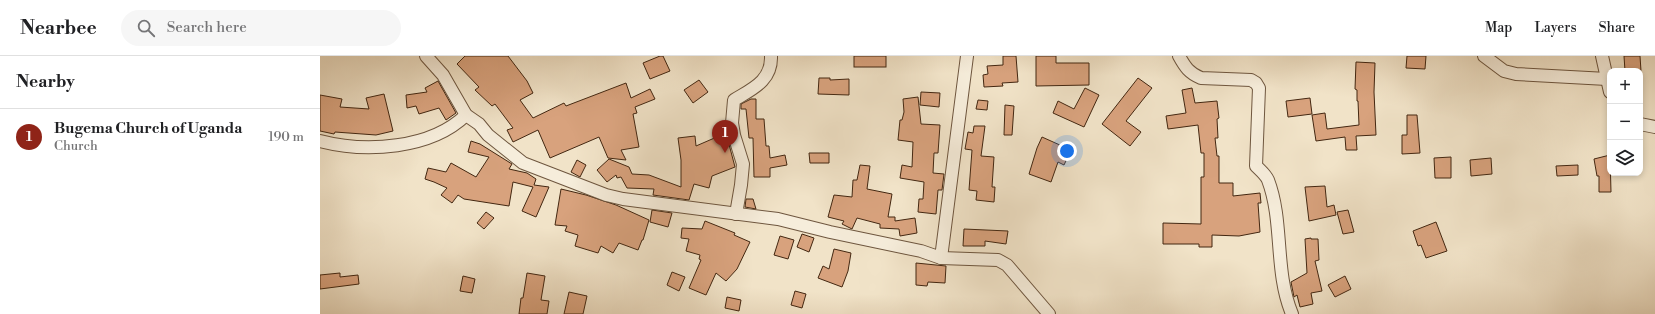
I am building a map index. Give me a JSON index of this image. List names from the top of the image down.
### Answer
{
  "page": {
    "header": "Nearbee",
    "search": "Search here",
    "nav": ["Map", "Layers", "Share"],
    "heading": "Nearby",
    "map_buttons": ["+", "−"],
    "list": [
      {
        "mark": "1",
        "name": "Bugema Church of Uganda",
        "note": "Church",
        "value": "190 m"
      }
    ],
    "pins": "1"
  }
}
